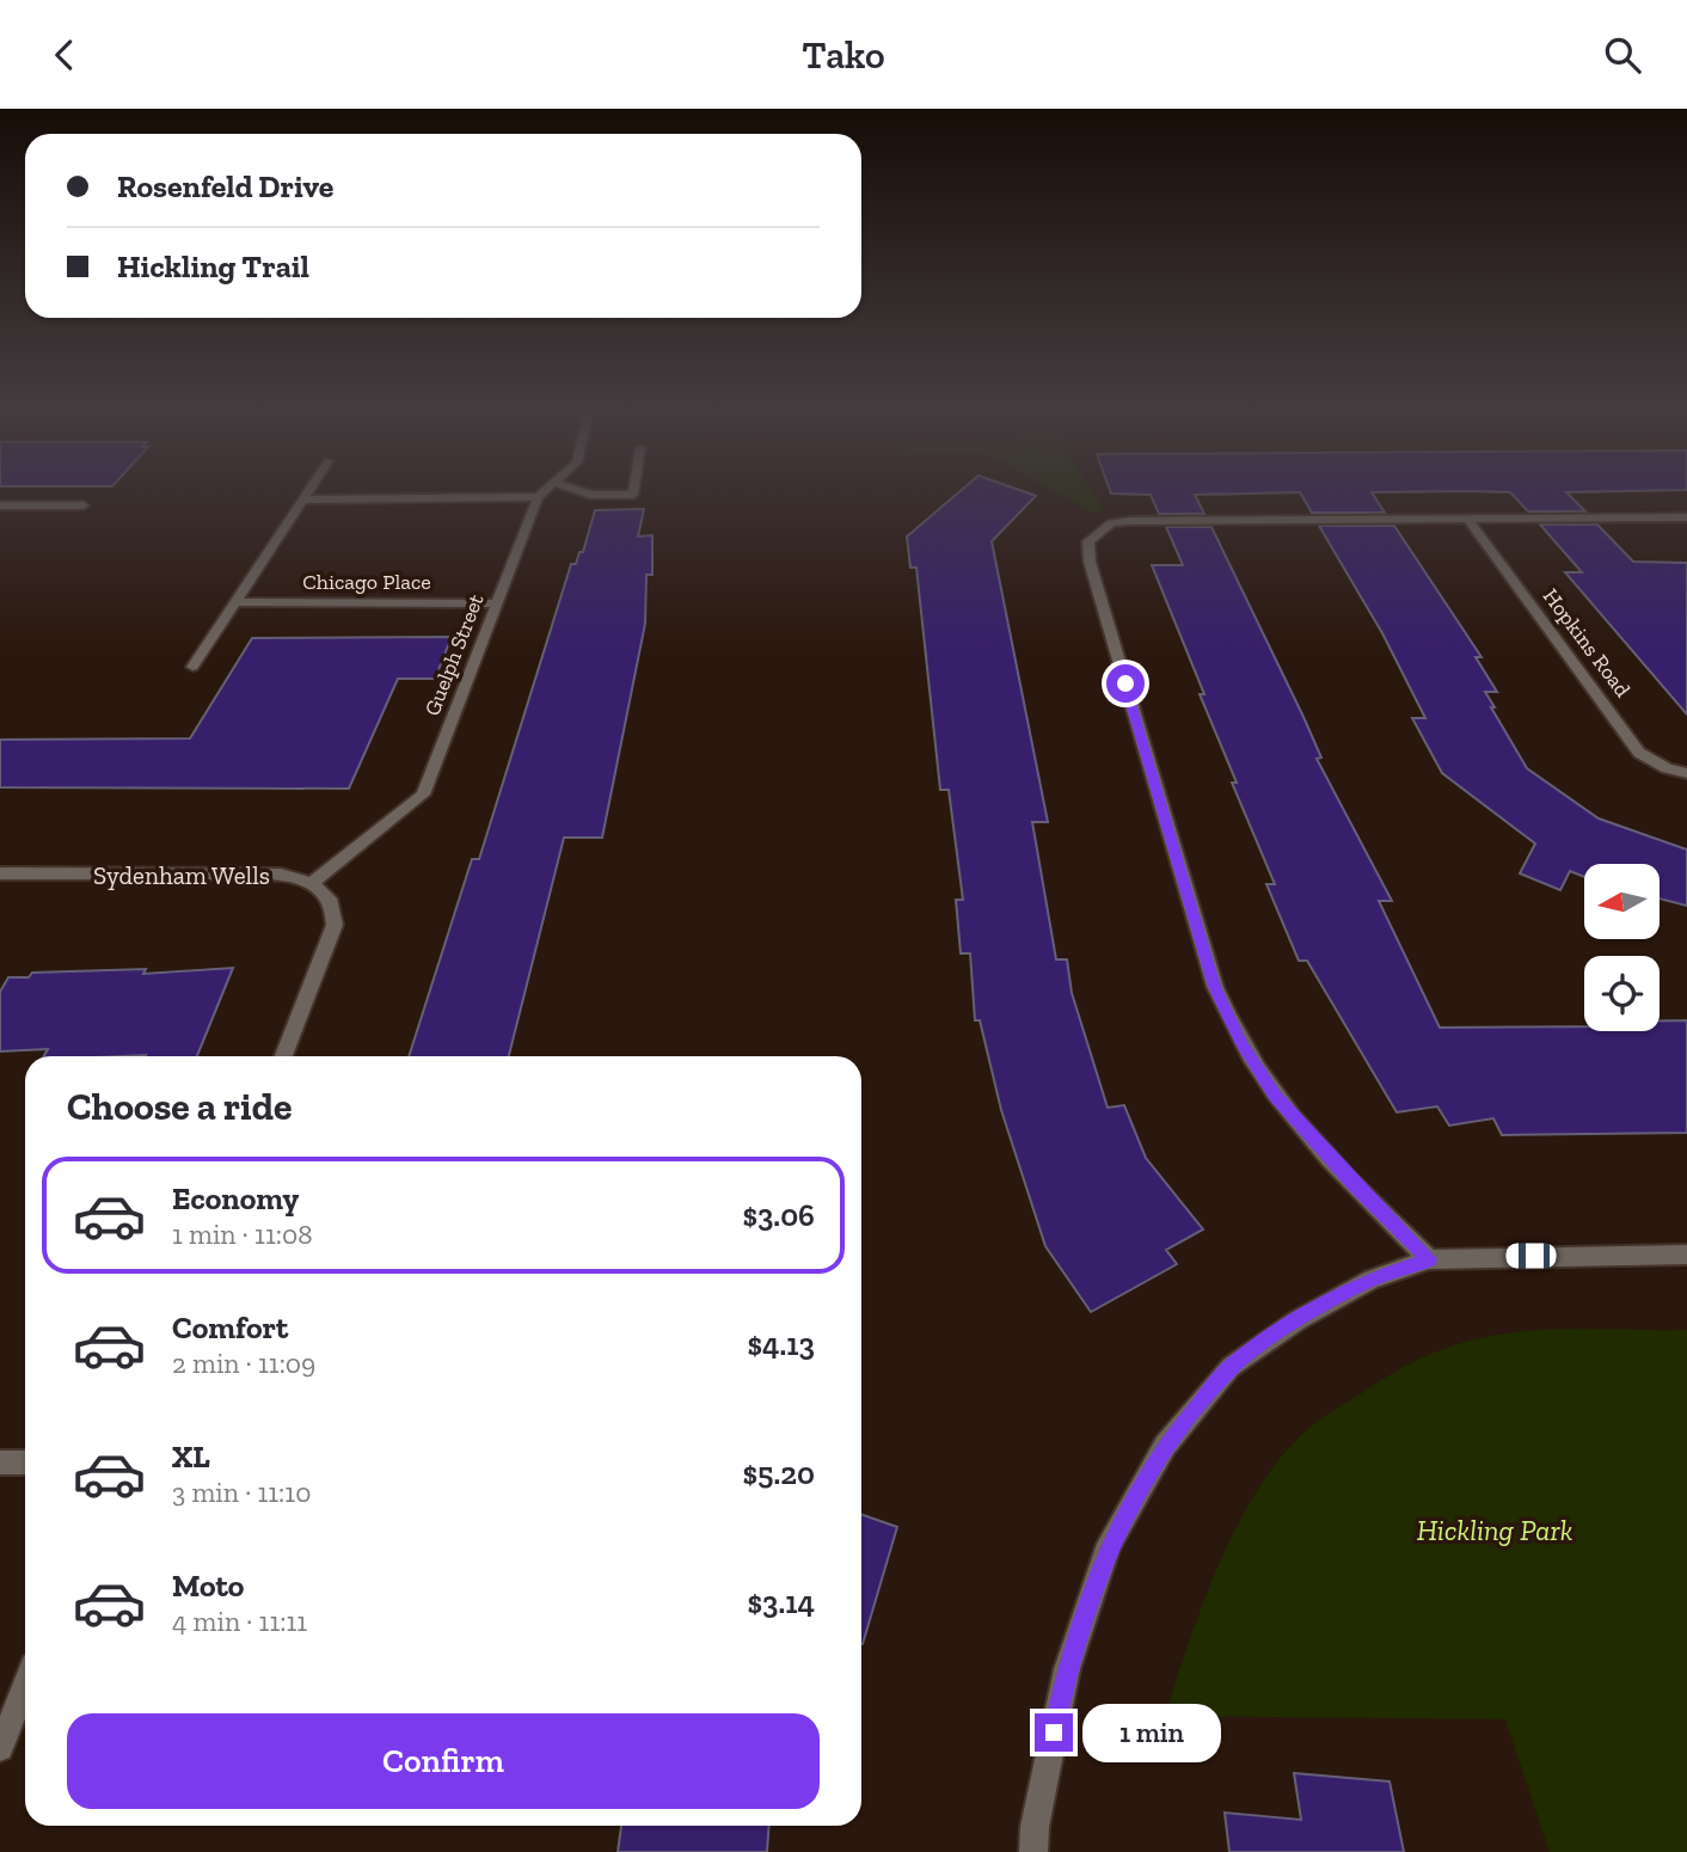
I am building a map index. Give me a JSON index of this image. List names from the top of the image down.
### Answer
{
  "streets": {
    "street": [
      "Chicago Place",
      "Hopkins Road",
      "Guelph Street",
      "Sydenham Wells"
    ]
  },
  "crossings": [
    ["Chicago Place", "Guelph Street"],
    ["Guelph Street", "Sydenham Wells"]
  ],
  "parks": ["Hickling Park"],
  "north": "left",
  "page": {
    "header": "Tako",
    "banner": ["Rosenfeld Drive", "Hickling Trail"],
    "heading": "Choose a ride",
    "list": [
      {
        "name": "Economy",
        "note": "1 min · 11:08",
        "value": "$3.06"
      },
      {
        "name": "Comfort",
        "note": "2 min · 11:09",
        "value": "$4.13"
      },
      {
        "name": "XL",
        "note": "3 min · 11:10",
        "value": "$5.20"
      },
      {
        "name": "Moto",
        "note": "4 min · 11:11",
        "value": "$3.14"
      }
    ],
    "buttons": "Confirm",
    "bubble": "1 min"
  }
}
